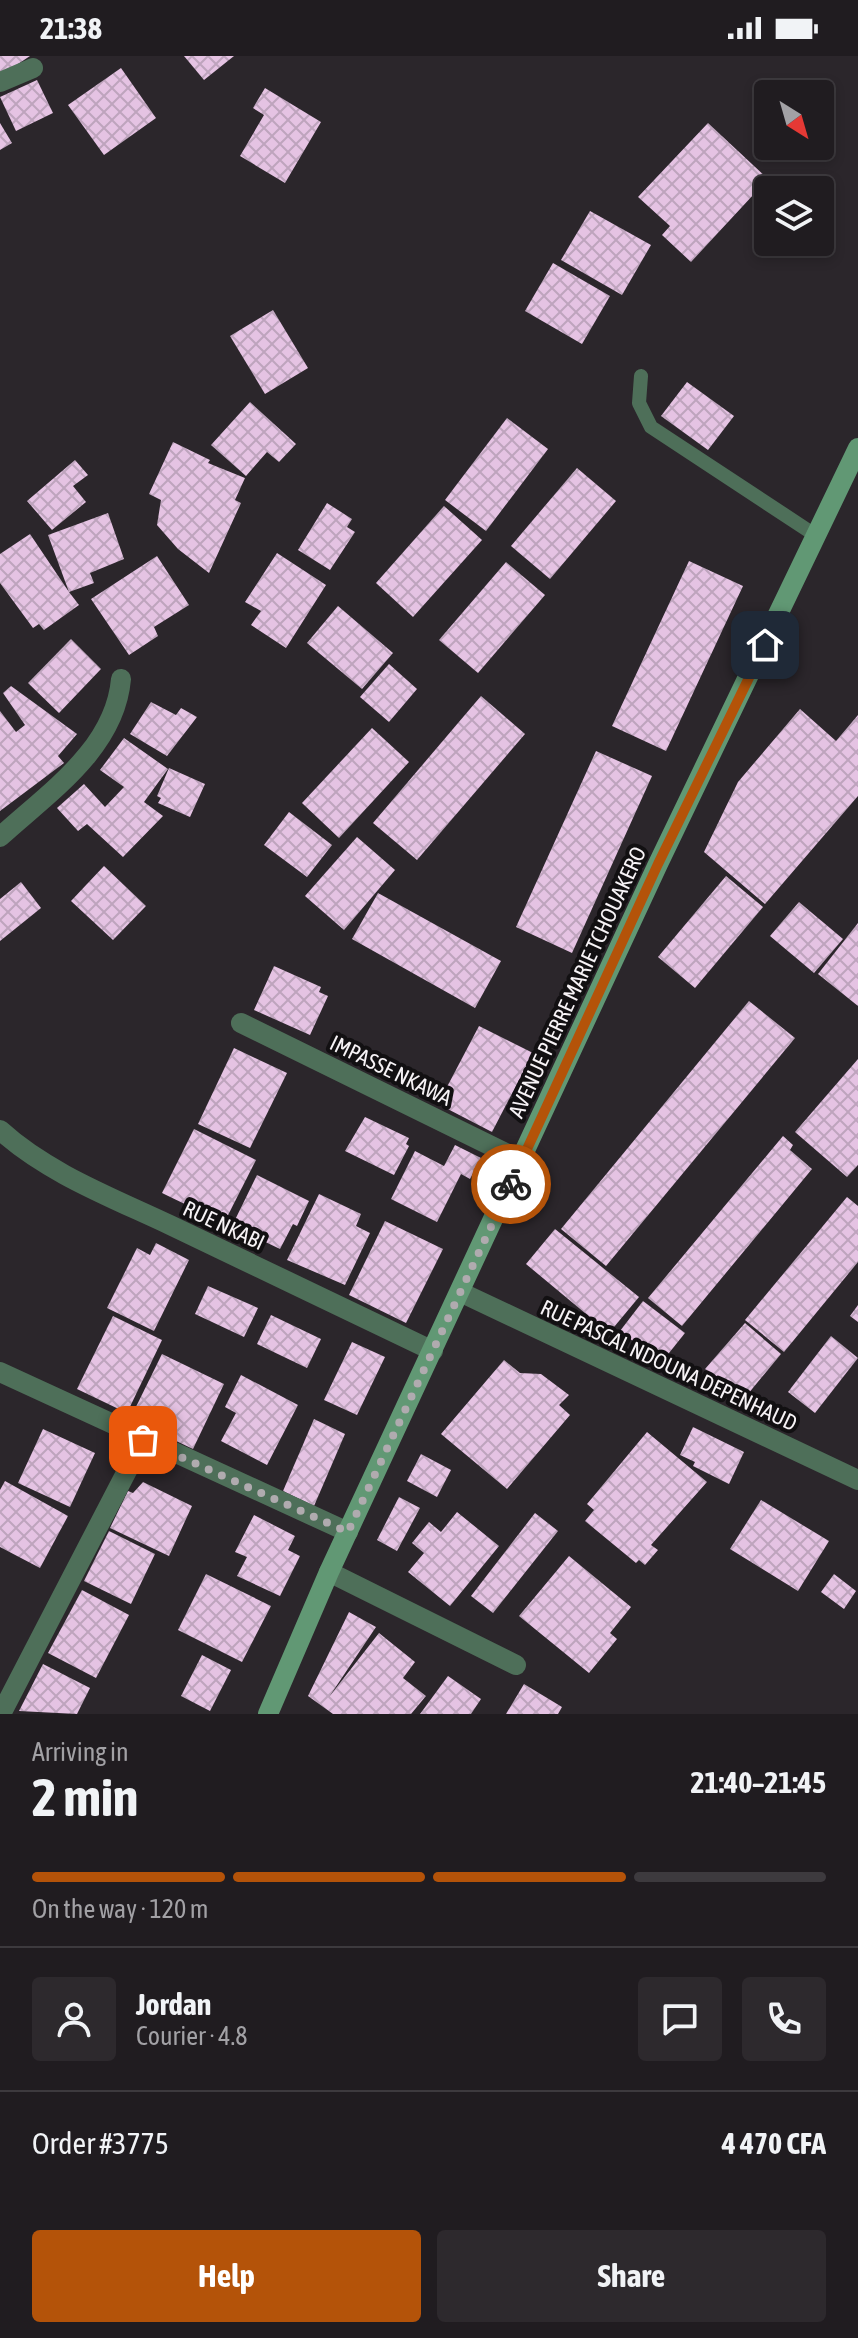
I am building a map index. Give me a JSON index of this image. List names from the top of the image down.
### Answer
{
  "streets": {
    "main road": ["AVENUE PIERRE MARIE TCHOUAKERO"],
    "street": ["IMPASSE NKAWA", "RUE NKABI", "RUE PASCAL NDOUNA DEPENHAUD"]
  },
  "crossings": [
    ["AVENUE PIERRE MARIE TCHOUAKERO", "IMPASSE NKAWA"],
    ["AVENUE PIERRE MARIE TCHOUAKERO", "RUE NKABI"],
    ["AVENUE PIERRE MARIE TCHOUAKERO", "RUE PASCAL NDOUNA DEPENHAUD"]
  ],
  "north": "bottom right",
  "page": {
    "status": "21:38",
    "heading": ["2 min", "Arriving in", "21:40–21:45"],
    "panel": [
      "Jordan",
      "Courier · 4.8",
      "Order #3775",
      "4 470 CFA"
    ],
    "bar": "On the way · 120 m",
    "buttons": ["Help", "Share"]
  }
}
